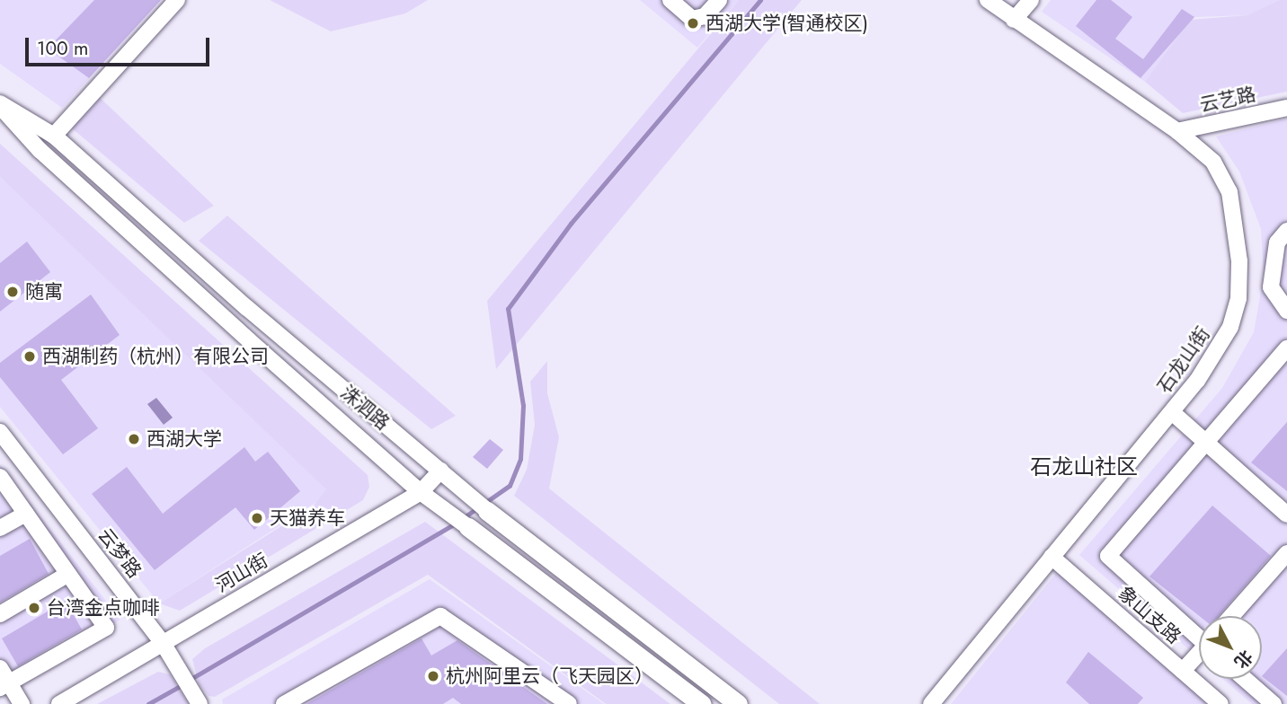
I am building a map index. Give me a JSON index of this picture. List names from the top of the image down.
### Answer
{
  "streets": {
    "main road": ["洙泗路"],
    "street": [
      "云艺路",
      "石龙山街",
      "云梦路",
      "河山街",
      "象山支路"
    ]
  },
  "crossings": [
    ["云艺路", "石龙山街"],
    ["石龙山街", "象山支路"],
    ["洙泗路", "河山街"],
    ["云梦路", "河山街"]
  ],
  "districts": ["石龙山社区"],
  "places": [
    "西湖大学(智通校区)",
    "随寓",
    "西湖制药（杭州）有限公司",
    "西湖大学",
    "天猫养车",
    "台湾金点咖啡",
    "杭州阿里云（飞天园区）"
  ],
  "scale_bar": "100 m",
  "north": "bottom right"
}
